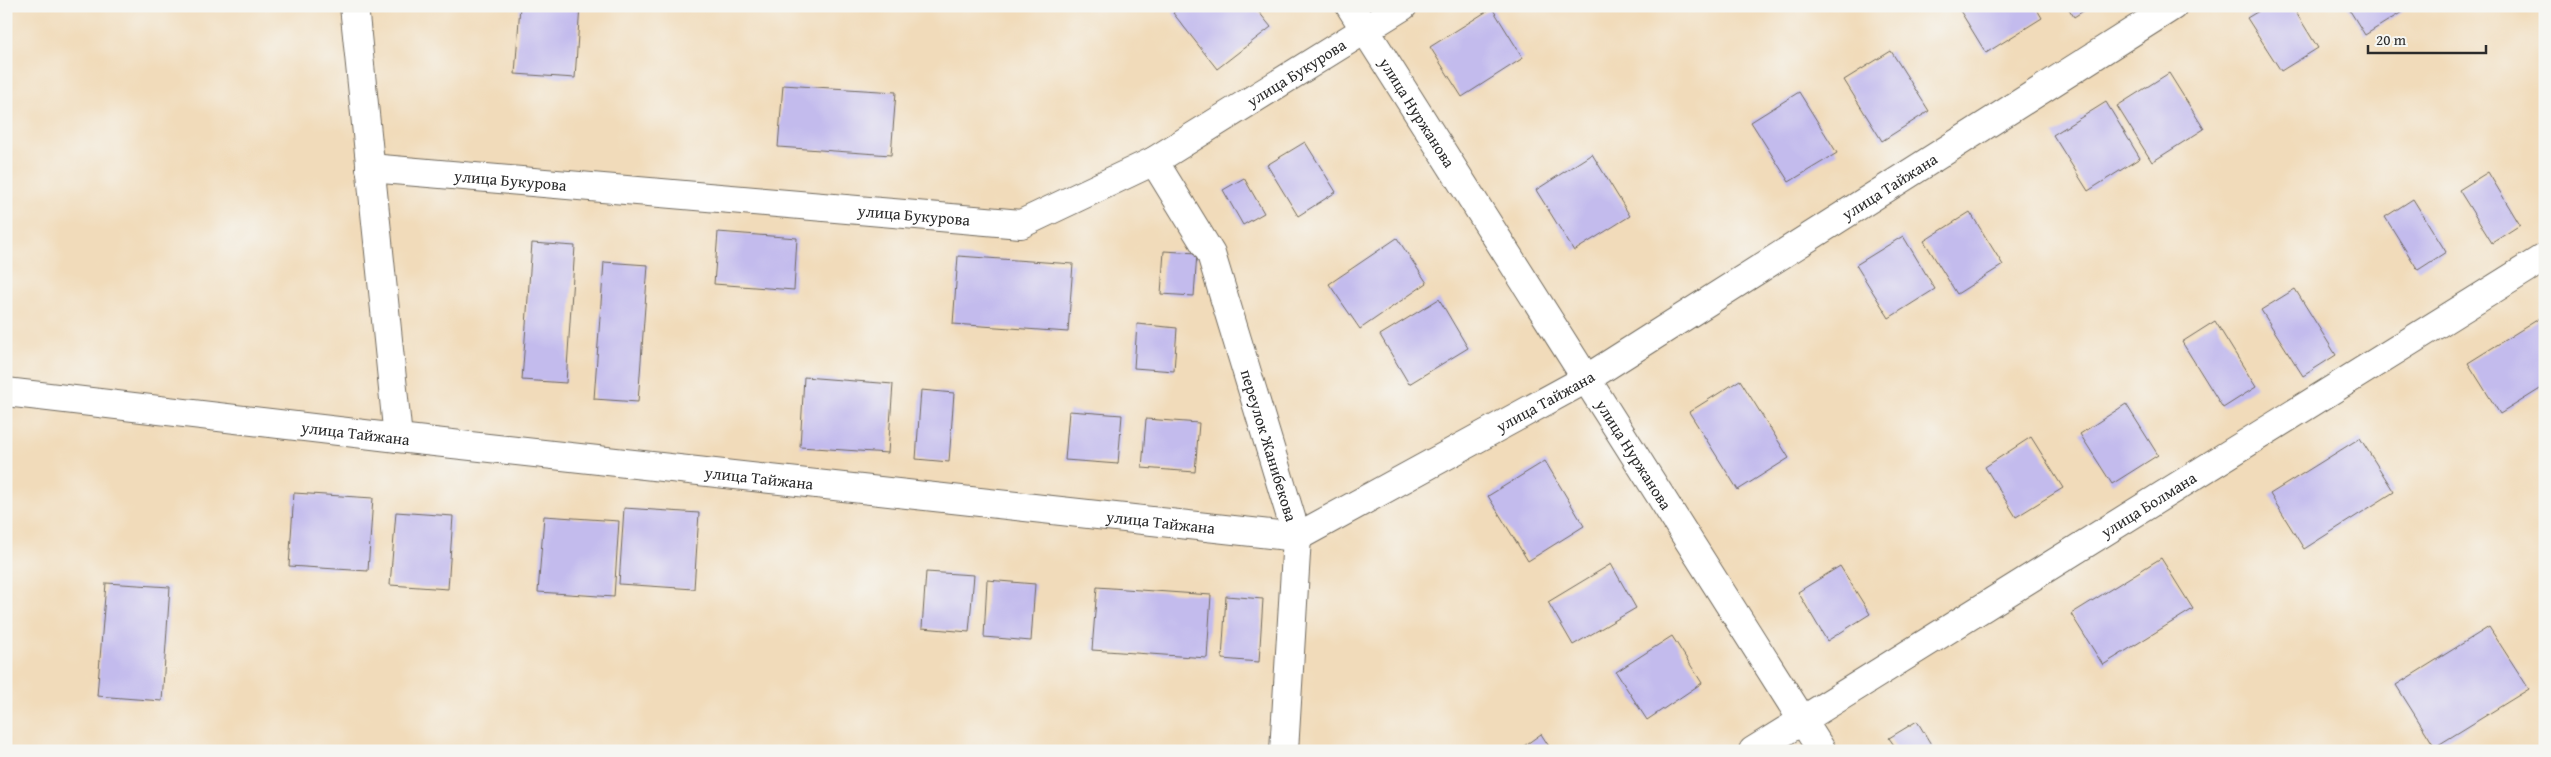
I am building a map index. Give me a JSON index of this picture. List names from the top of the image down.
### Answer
{
  "streets": {
    "street": [
      "улица Букурова",
      "улица Нуржанова",
      "улица Тайжана",
      "переулок Жанибекова",
      "улица Болмана"
    ]
  },
  "crossings": [
    ["улица Букурова", "улица Нуржанова"],
    ["улица Букурова", "переулок Жанибекова"],
    ["улица Нуржанова", "улица Тайжана"],
    ["улица Нуржанова", "улица Болмана"],
    ["улица Тайжана", "переулок Жанибекова"]
  ],
  "scale_bar": "20 m"
}
